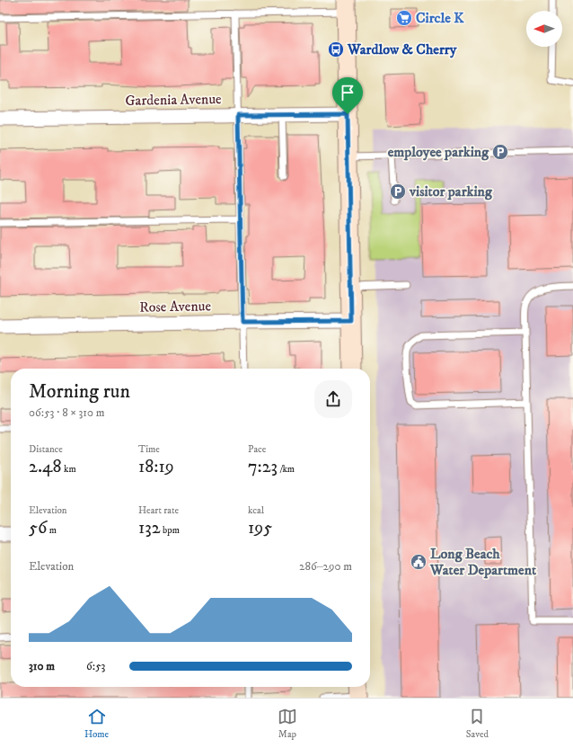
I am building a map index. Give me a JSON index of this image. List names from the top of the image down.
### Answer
{
  "streets": {
    "street": ["Gardenia Avenue", "Rose Avenue"]
  },
  "places": {
    "supermarket": ["Circle K"],
    "bus stop": ["Wardlow & Cherry"],
    "parking": ["employee parking", "visitor parking"],
    "public building": ["Long Beach Water Department"]
  },
  "north": "left",
  "page": {
    "heading": ["Morning run", "06:53 · 8 × 310 m"],
    "stats": [
      ["Distance", "2.48 km"],
      ["Time", "18:19"],
      ["Pace", "7:23 /km"],
      ["Elevation", "56 m"],
      ["Heart rate", "132 bpm"],
      ["kcal", "195"]
    ],
    "chart": ["Elevation", "286–290 m"],
    "list": [
      {
        "name": "310 m",
        "note": "6:53"
      }
    ],
    "tabs": ["Home", "Map", "Saved"]
  }
}
